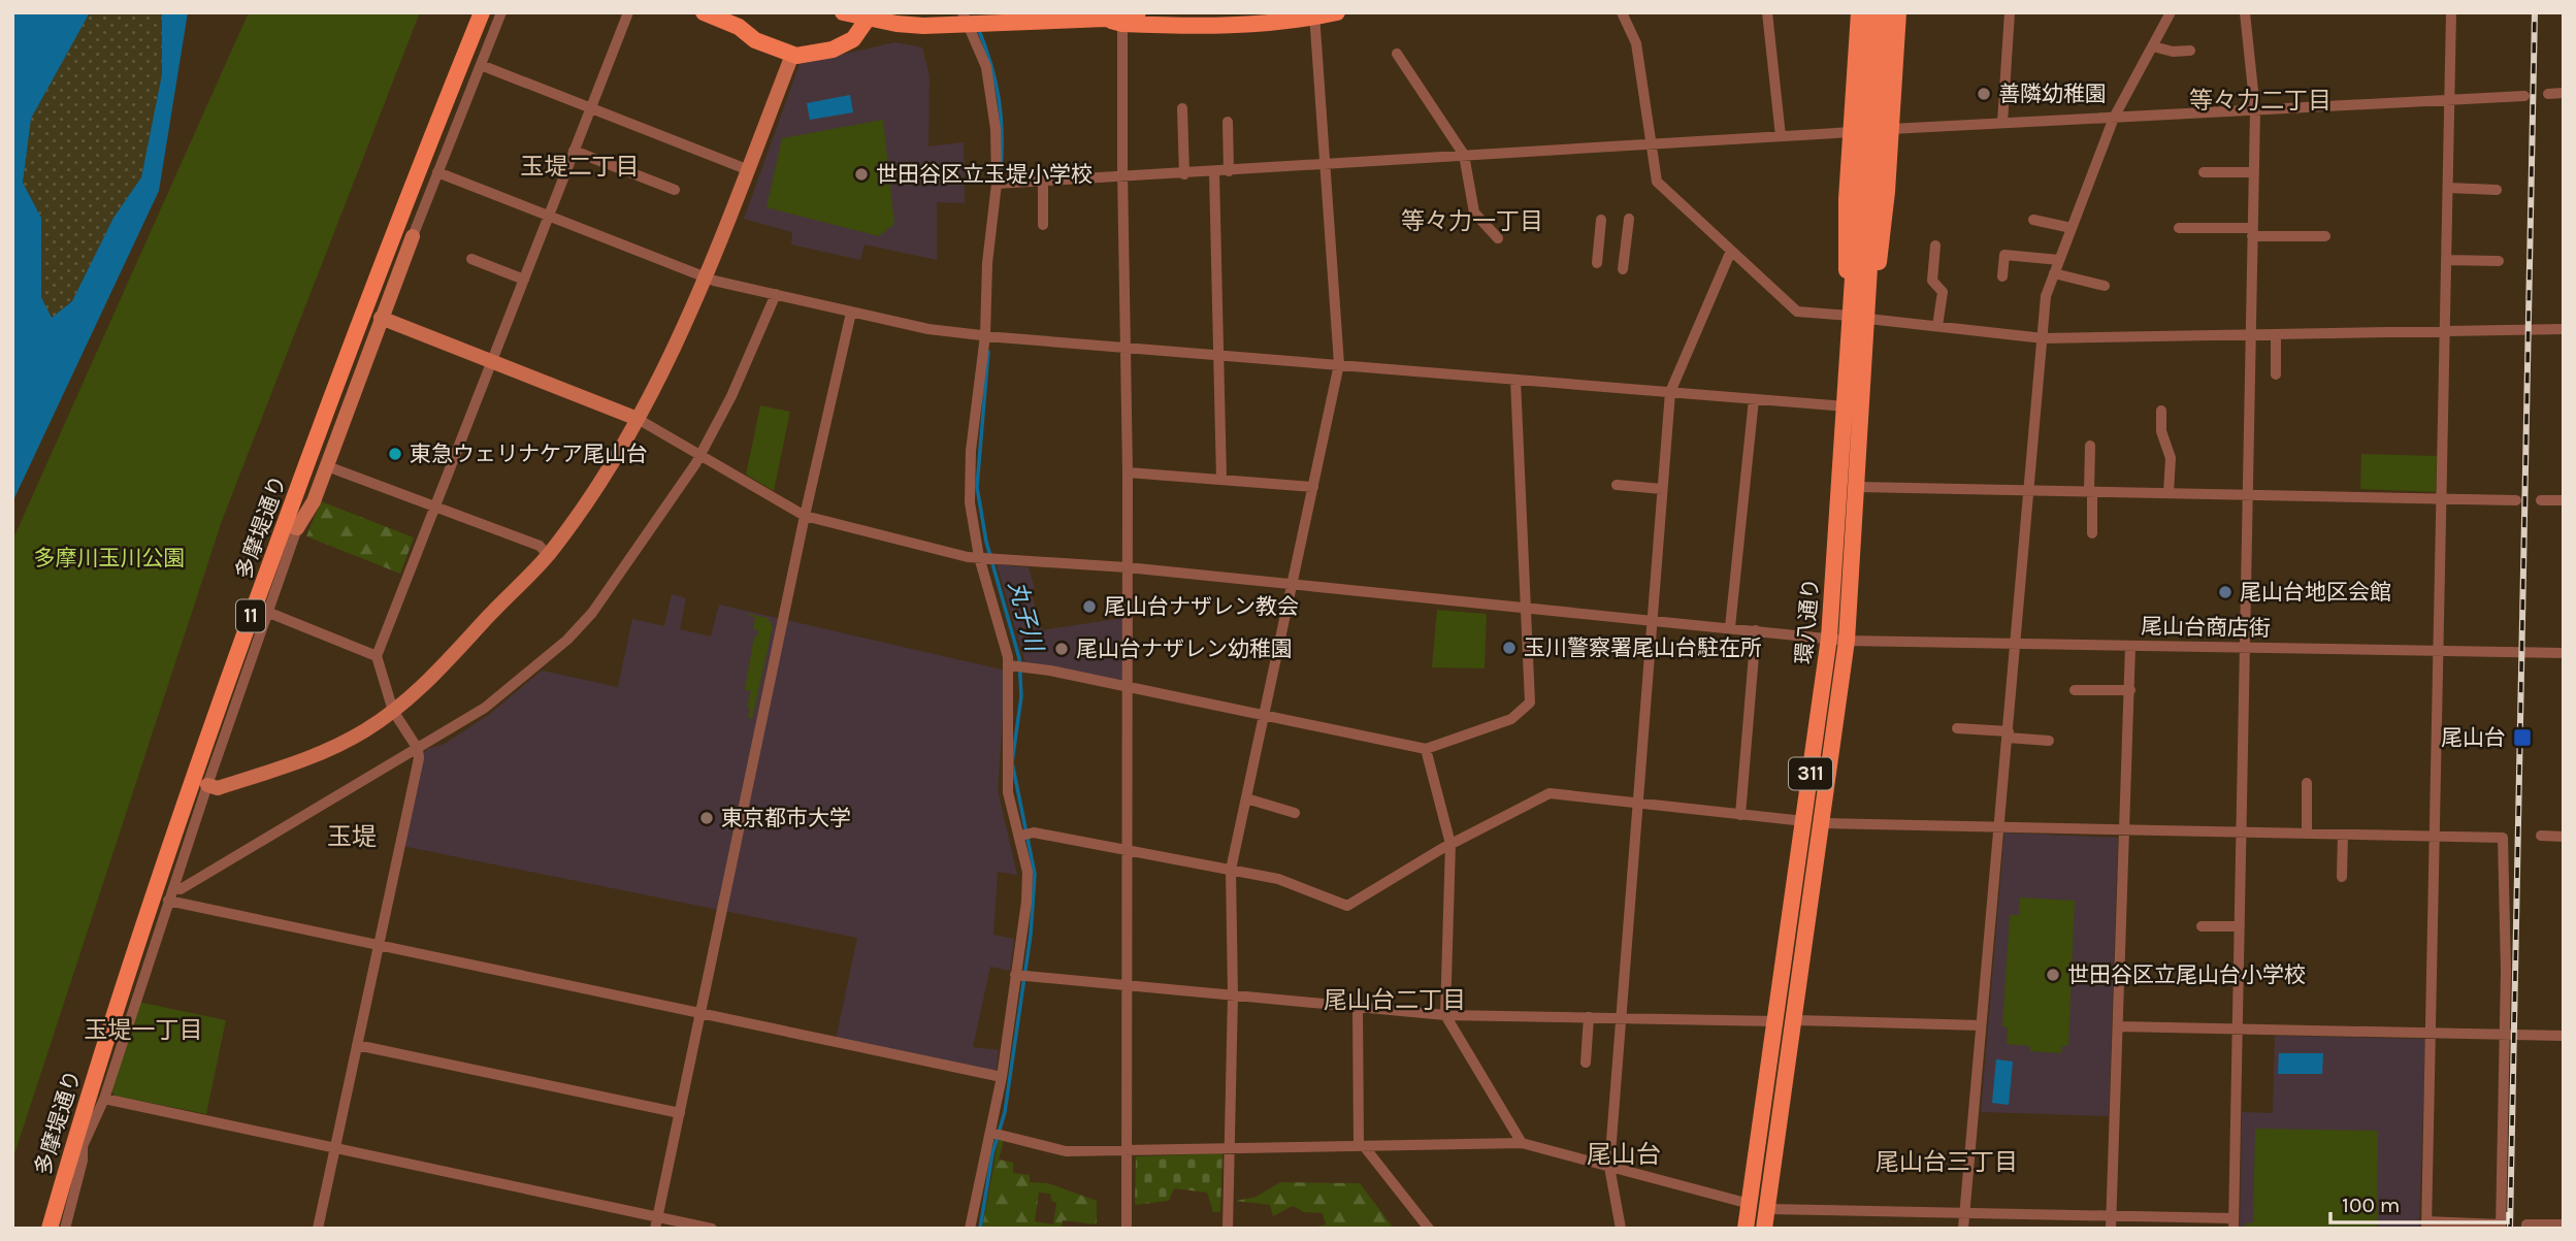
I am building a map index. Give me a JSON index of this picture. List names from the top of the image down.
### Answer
{
  "streets": {
    "main road": [
      "多摩堤通り",
      "11",
      "環八通り",
      "311"
    ],
    "street": ["尾山台商店街"]
  },
  "crossings": [
    ["環八通り", "尾山台商店街"]
  ],
  "districts": [
    "等々力二丁目",
    "玉堤二丁目",
    "等々力一丁目",
    "玉堤",
    "尾山台二丁目",
    "玉堤一丁目",
    "尾山台",
    "尾山台三丁目"
  ],
  "water": ["丸子川"],
  "parks": ["多摩川玉川公園"],
  "places": {
    "other": [
      "善隣幼稚園",
      "世田谷区立玉堤小学校",
      "東急ウェリナケア尾山台",
      "尾山台地区会館",
      "尾山台ナザレン教会",
      "玉川警察署尾山台駐在所",
      "尾山台ナザレン幼稚園",
      "東京都市大学",
      "世田谷区立尾山台小学校"
    ],
    "transit": ["尾山台"]
  },
  "scale_bar": "100 m"
}
